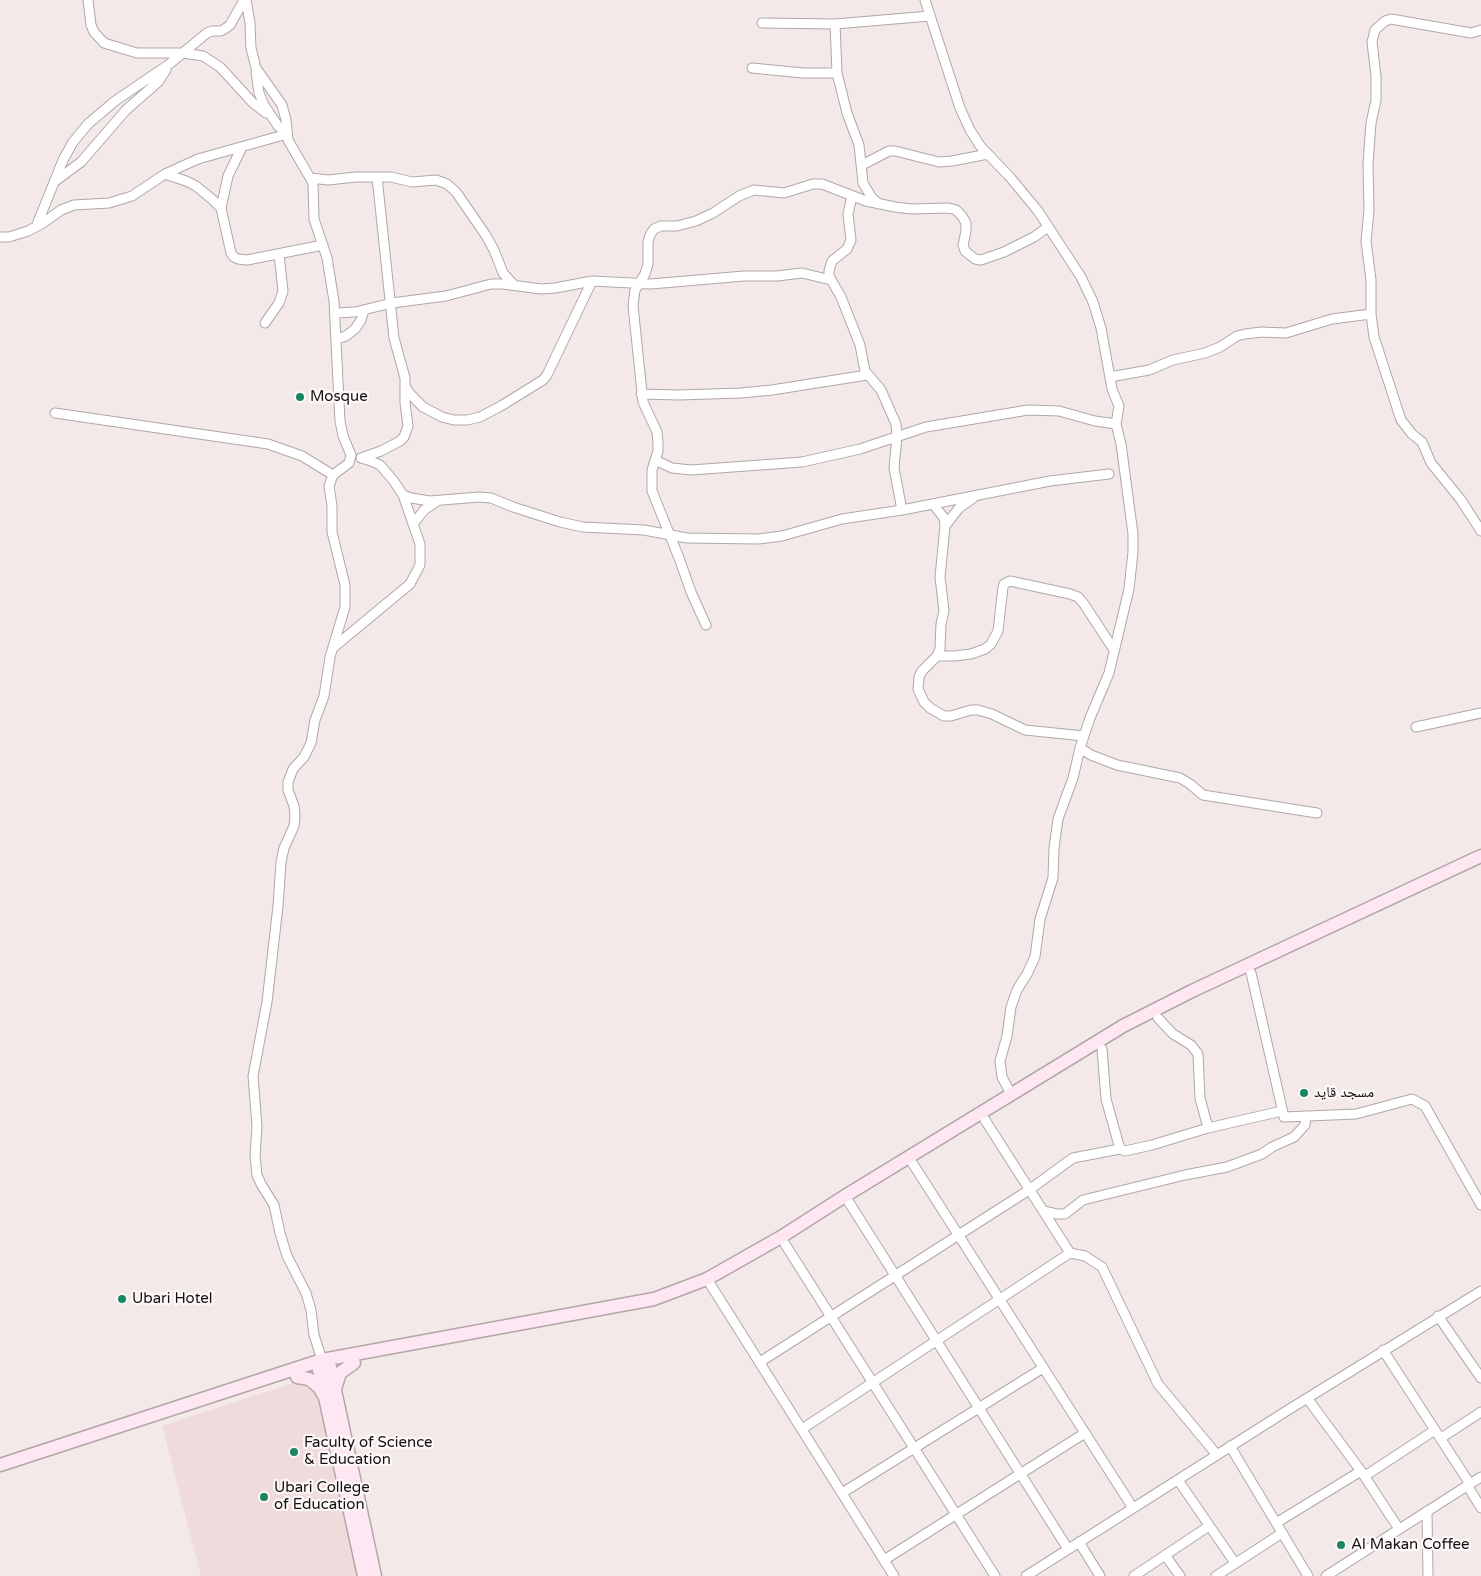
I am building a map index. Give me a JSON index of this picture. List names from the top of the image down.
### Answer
{
  "places": [
    "Mosque",
    "مسجد قايد",
    "Ubari Hotel",
    "Faculty of Science & Education",
    "Ubari College of Education",
    "Al Makan Coffee"
  ]
}
